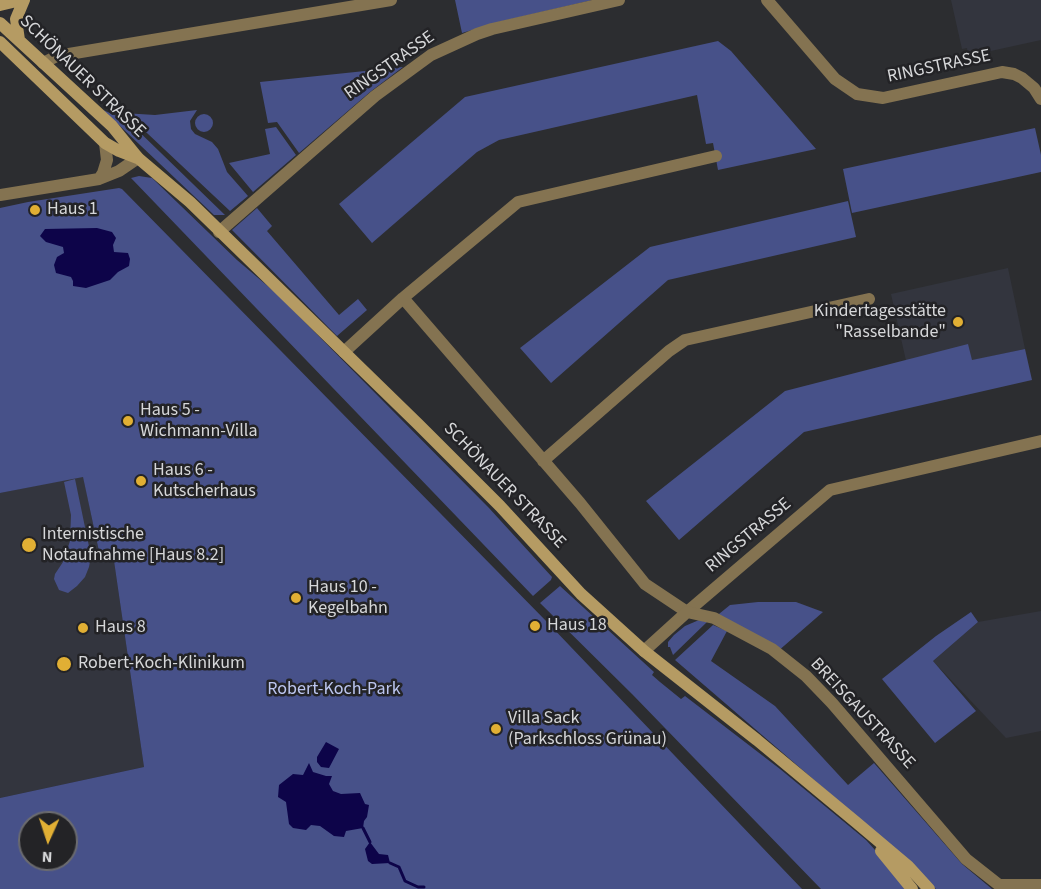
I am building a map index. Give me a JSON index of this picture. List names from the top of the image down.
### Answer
{
  "streets": {
    "main road": ["SCHÖNAUER STRASSE"],
    "street": ["RINGSTRASSE", "BREISGAUSTRASSE"]
  },
  "crossings": [
    ["RINGSTRASSE", "SCHÖNAUER STRASSE"],
    ["RINGSTRASSE", "BREISGAUSTRASSE"]
  ],
  "parks": ["Robert-Koch-Park"],
  "places": [
    "Haus 1",
    "Kindertagesstätte \"Rasselbande\"",
    "Haus 5 - Wichmann-Villa",
    "Haus 6 - Kutscherhaus",
    "Internistische Notaufnahme [Haus 8.2]",
    "Haus 10 - Kegelbahn",
    "Haus 18",
    "Haus 8",
    "Robert-Koch-Klinikum",
    "Villa Sack (Parkschloss Grünau)"
  ],
  "north": "bottom"
}
